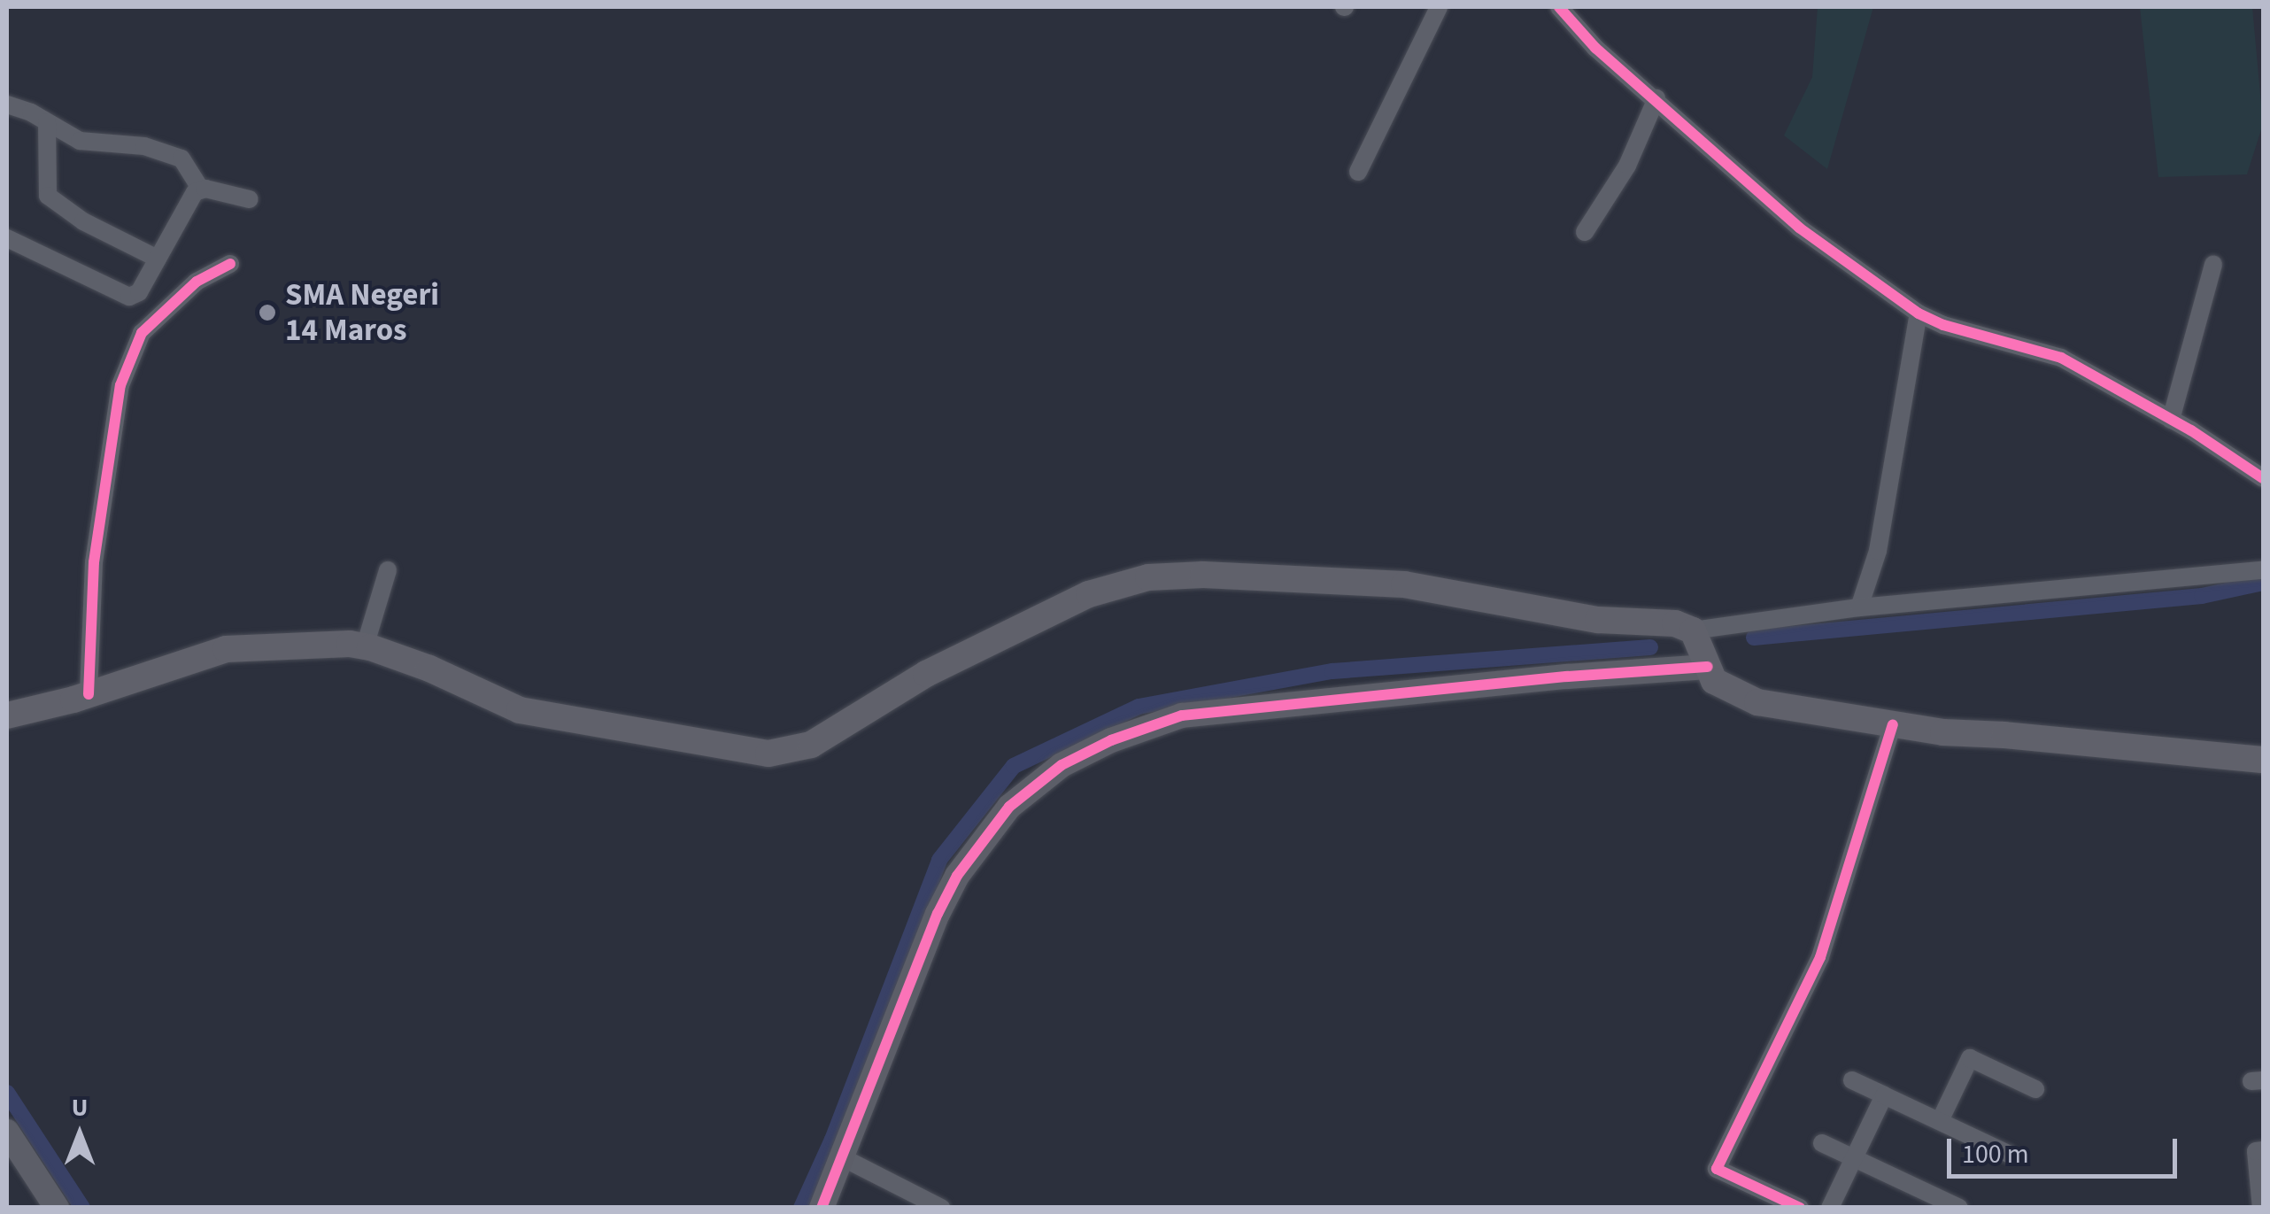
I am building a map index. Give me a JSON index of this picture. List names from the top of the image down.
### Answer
{
  "places": ["SMA Negeri 14 Maros"],
  "scale_bar": "100 m",
  "north": "top"
}
